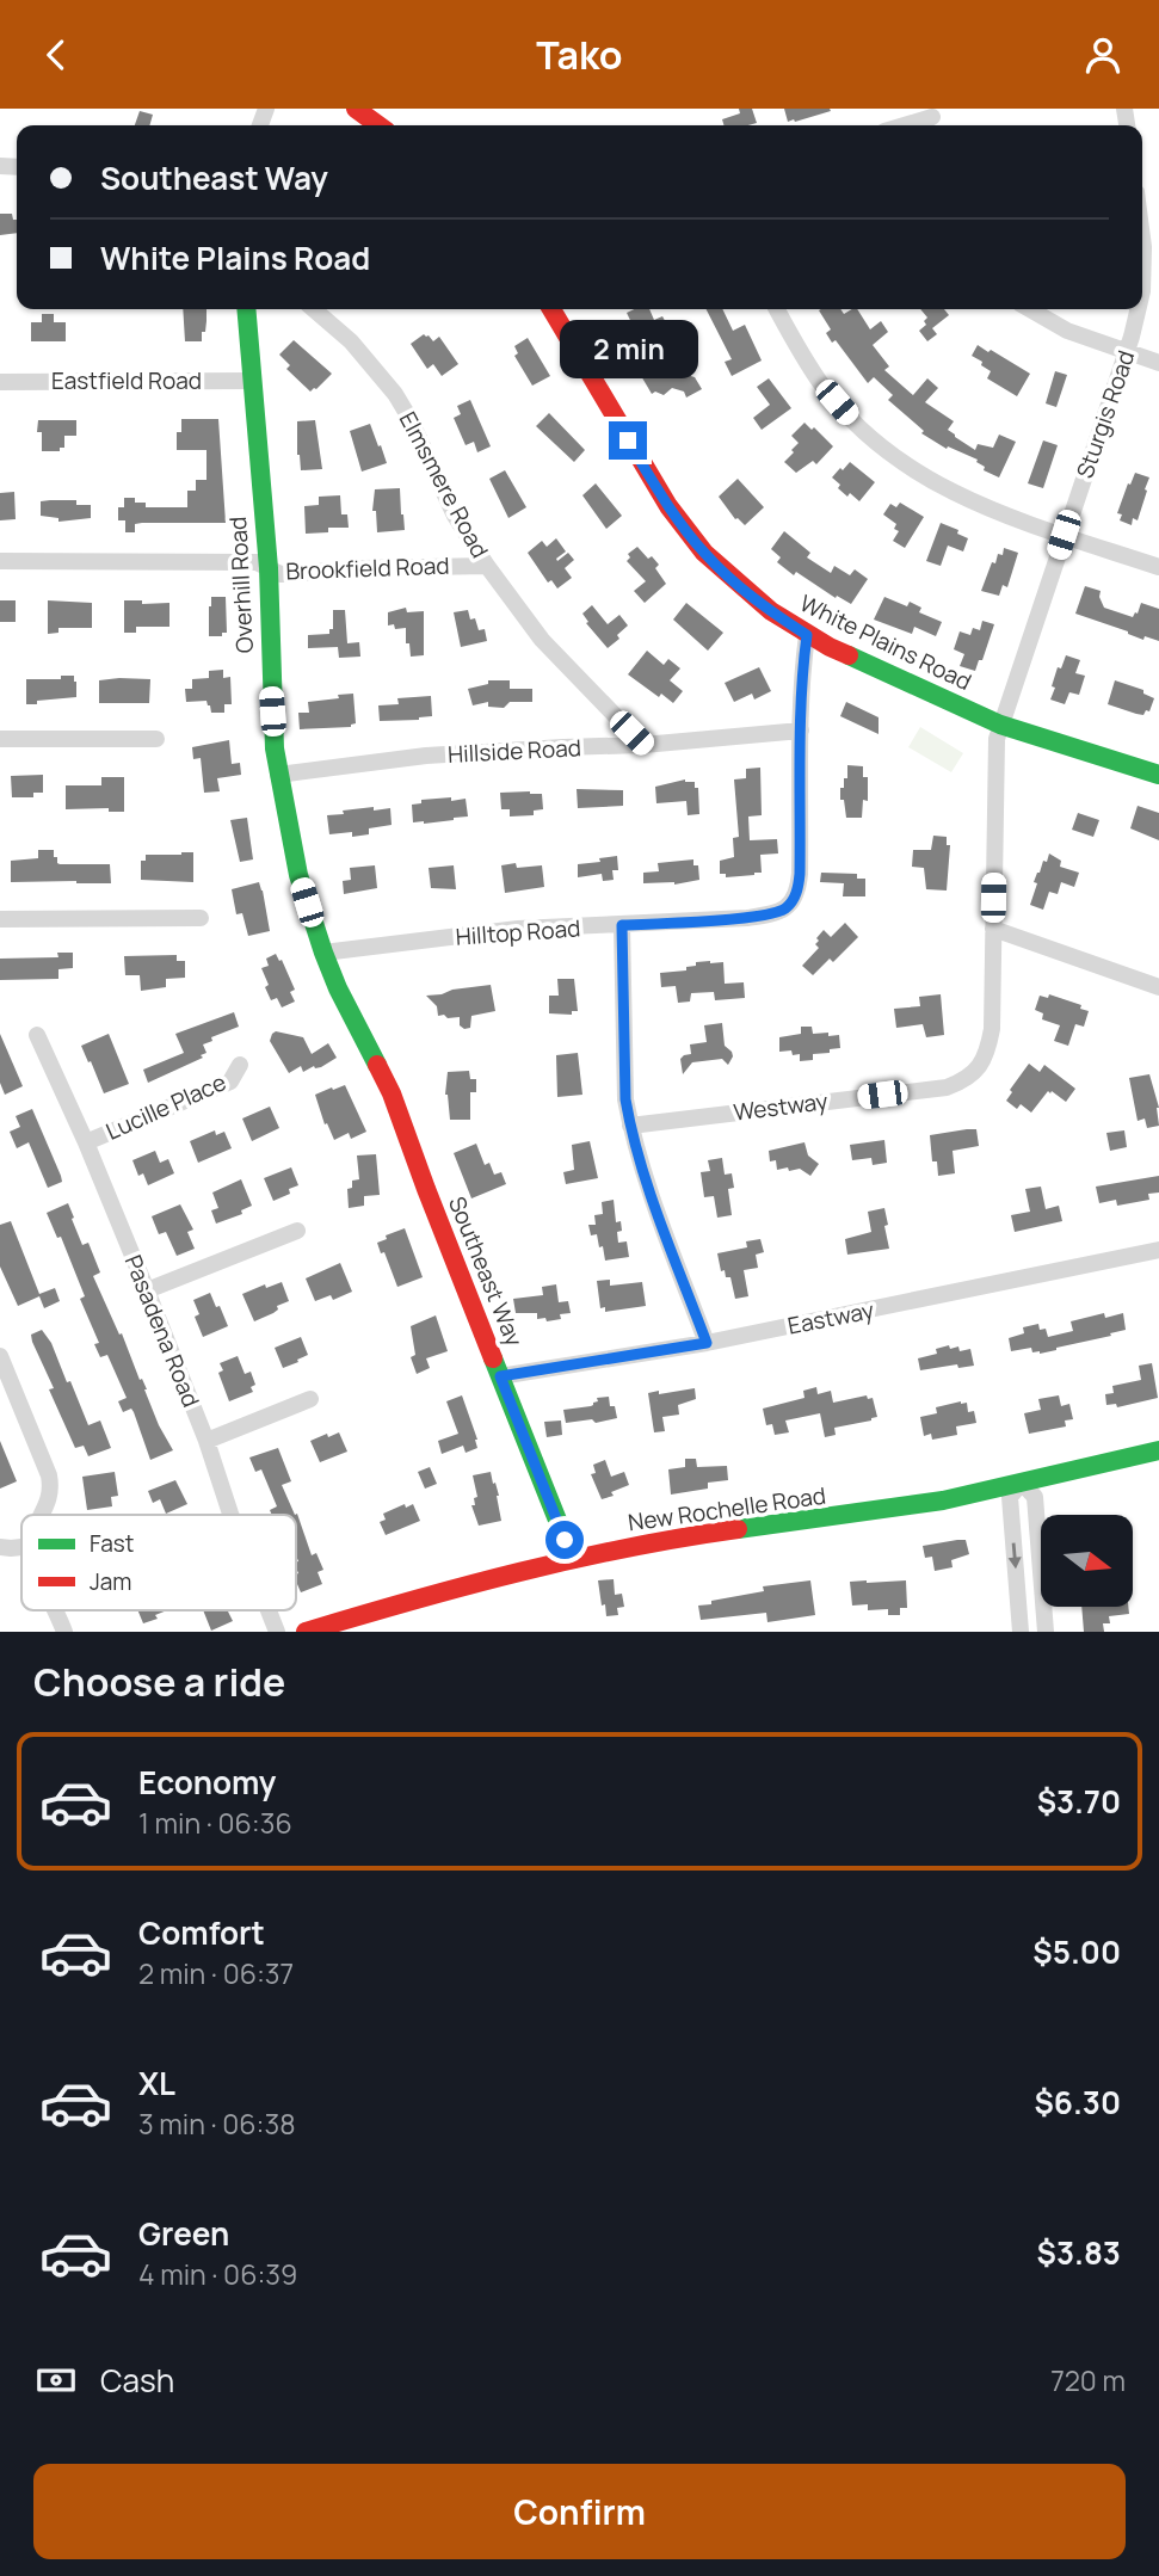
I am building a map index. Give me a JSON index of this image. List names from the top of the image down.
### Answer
{
  "streets": {
    "main road": [
      "Overhill Road",
      "White Plains Road",
      "Southeast Way",
      "New Rochelle Road"
    ],
    "street": [
      "Eastfield Road",
      "Sturgis Road",
      "Elmsmere Road",
      "Brookfield Road",
      "Hillside Road",
      "Hilltop Road",
      "Lucille Place",
      "Westway",
      "Eastway",
      "Pasadena Road"
    ]
  },
  "crossings": [
    ["Eastfield Road", "Overhill Road"],
    ["Sturgis Road", "White Plains Road"],
    ["Sturgis Road", "Westway"],
    ["Elmsmere Road", "Brookfield Road"],
    ["Elmsmere Road", "Hillside Road"],
    ["Brookfield Road", "Overhill Road"],
    ["Overhill Road", "Hillside Road"],
    ["Overhill Road", "Hilltop Road"],
    ["Overhill Road", "Southeast Way"],
    ["White Plains Road", "Hilltop Road"],
    ["White Plains Road", "Westway"],
    ["Hillside Road", "Hilltop Road"],
    ["Lucille Place", "Pasadena Road"],
    ["Southeast Way", "Eastway"],
    ["Southeast Way", "New Rochelle Road"]
  ],
  "legend": ["Fast", "Jam"],
  "north": "right",
  "page": {
    "header": "Tako",
    "banner": ["Southeast Way", "White Plains Road"],
    "bubble": "2 min",
    "heading": "Choose a ride",
    "list": [
      {
        "name": "Economy",
        "note": "1 min · 06:36",
        "value": "$3.70"
      },
      {
        "name": "Comfort",
        "note": "2 min · 06:37",
        "value": "$5.00"
      },
      {
        "name": "XL",
        "note": "3 min · 06:38",
        "value": "$6.30"
      },
      {
        "name": "Green",
        "note": "4 min · 06:39",
        "value": "$3.83"
      }
    ],
    "pay": ["Cash", "720 m"],
    "buttons": "Confirm"
  }
}
